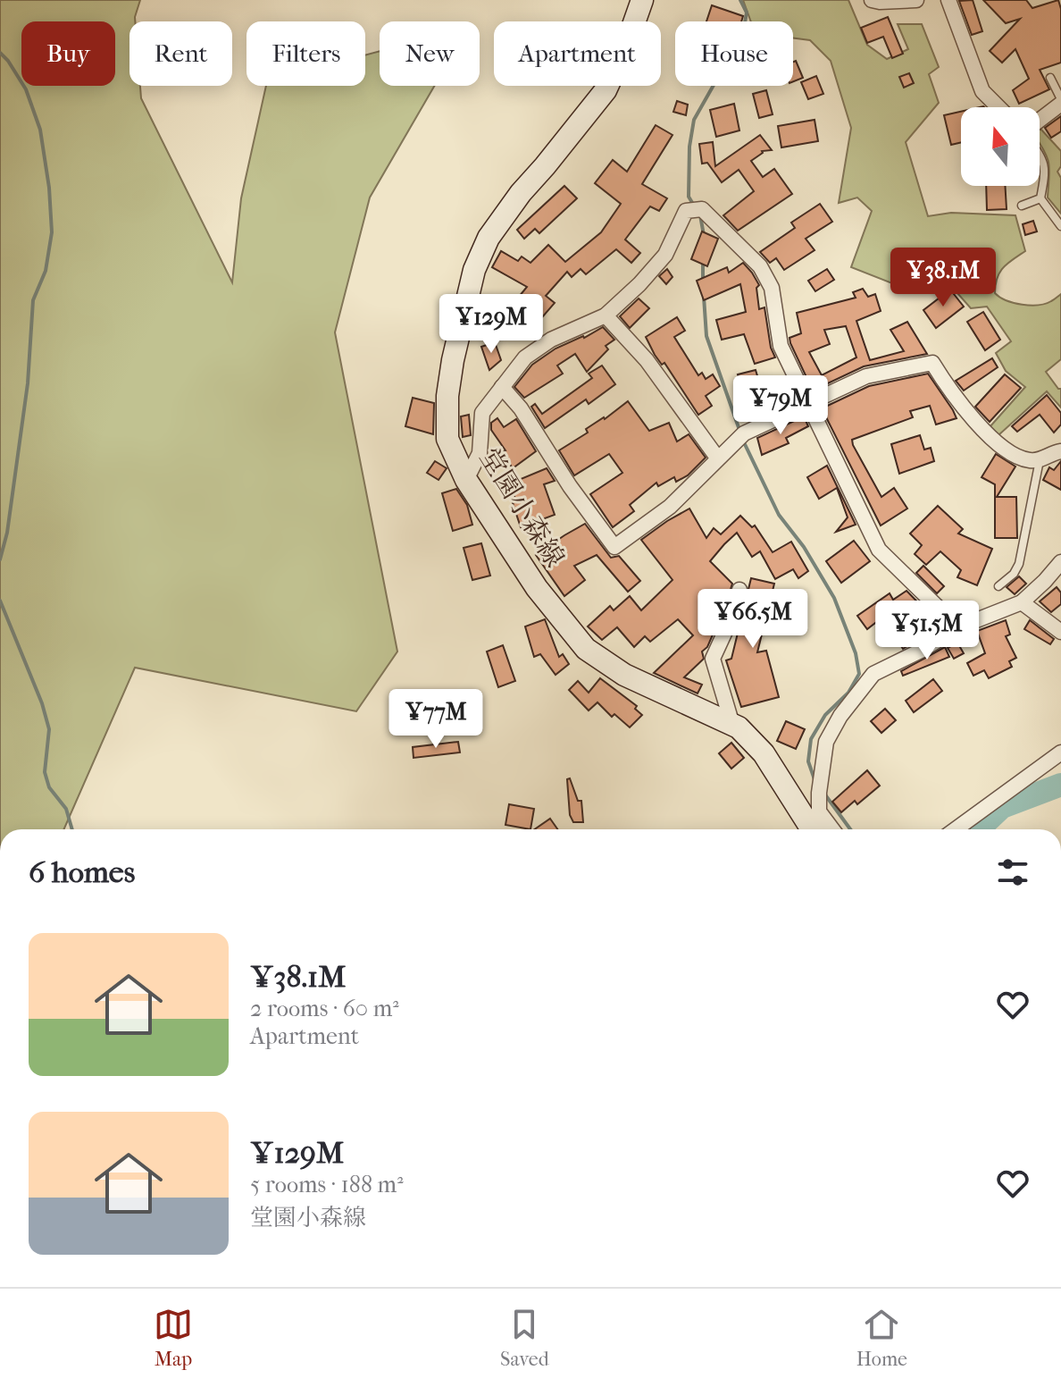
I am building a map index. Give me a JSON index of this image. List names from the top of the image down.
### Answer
{
  "streets": {
    "main road": ["堂園小森線"]
  },
  "north": "top",
  "page": {
    "chip": [
      "Buy",
      "Rent",
      "Filters",
      "New",
      "Apartment",
      "House"
    ],
    "price": [
      "¥38.1M",
      "¥129M",
      "¥79M",
      "¥66.5M",
      "¥51.5M",
      "¥77M"
    ],
    "heading": "6 homes",
    "list": [
      {
        "name": "¥38.1M",
        "note": "2 rooms · 60 m² · Apartment"
      },
      {
        "name": "¥129M",
        "note": "5 rooms · 188 m² · 堂園小森線"
      }
    ],
    "tabs": ["Map", "Saved", "Home"]
  }
}
